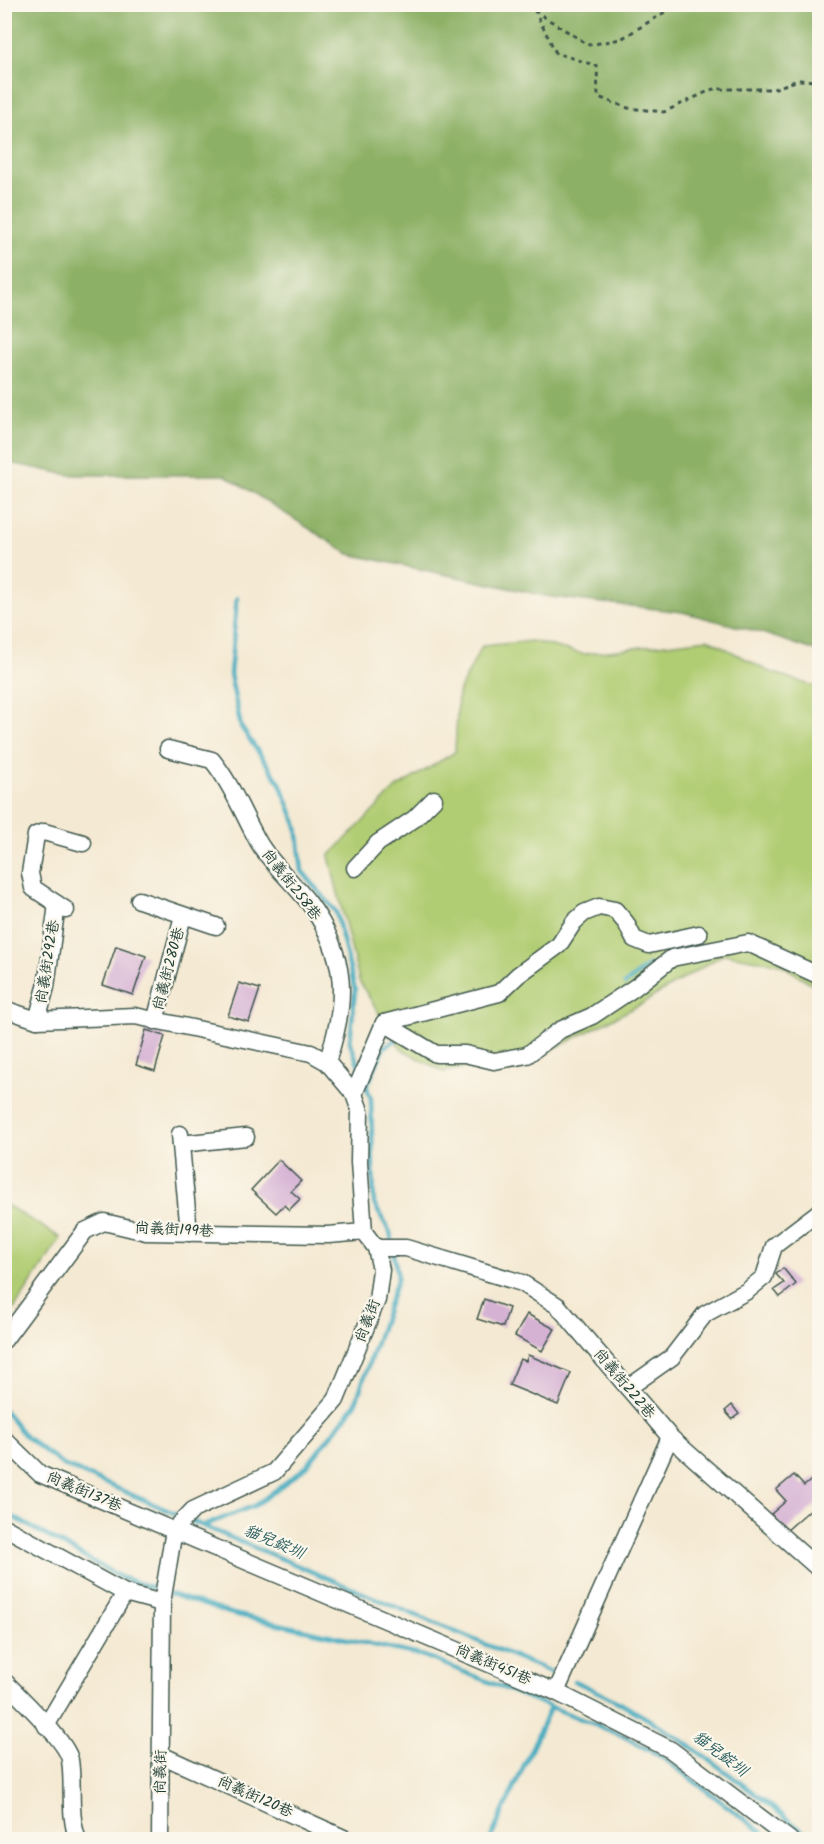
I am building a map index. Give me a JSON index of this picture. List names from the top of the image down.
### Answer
{
  "streets": {
    "street": [
      "尚義街258巷",
      "尚義街292巷",
      "尚義街280巷",
      "尚義街199巷",
      "尚義街",
      "尚義街222巷",
      "尚義街137巷",
      "尚義街451巷",
      "尚義街120巷"
    ]
  },
  "crossings": [
    ["尚義街199巷", "尚義街"],
    ["尚義街", "尚義街222巷"],
    ["尚義街", "尚義街137巷"],
    ["尚義街", "尚義街451巷"],
    ["尚義街", "尚義街120巷"],
    ["尚義街137巷", "尚義街451巷"]
  ],
  "water": ["貓兒錠圳"]
}
